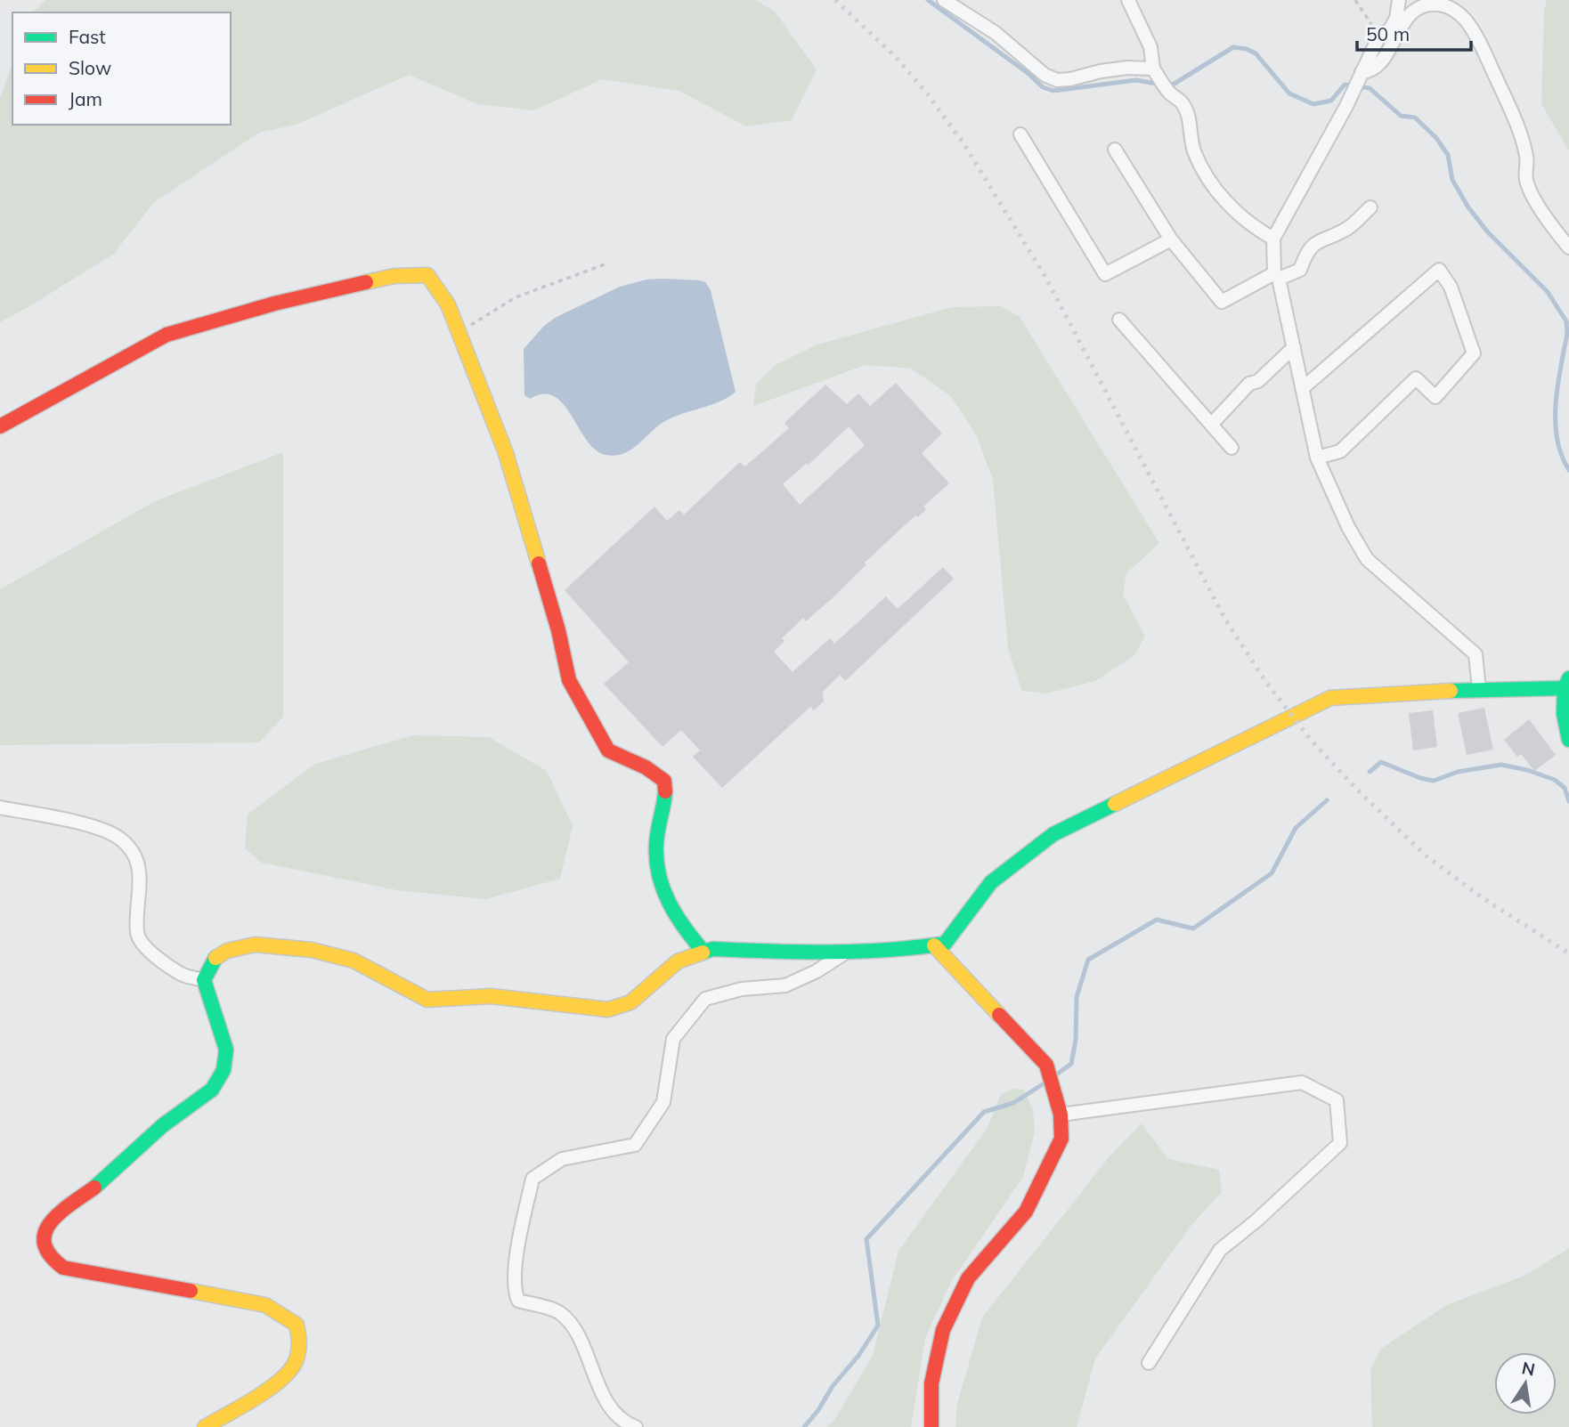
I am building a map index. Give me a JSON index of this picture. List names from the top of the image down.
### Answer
{
  "legend": ["Fast", "Slow", "Jam"],
  "scale_bar": "50 m",
  "north": "top"
}
